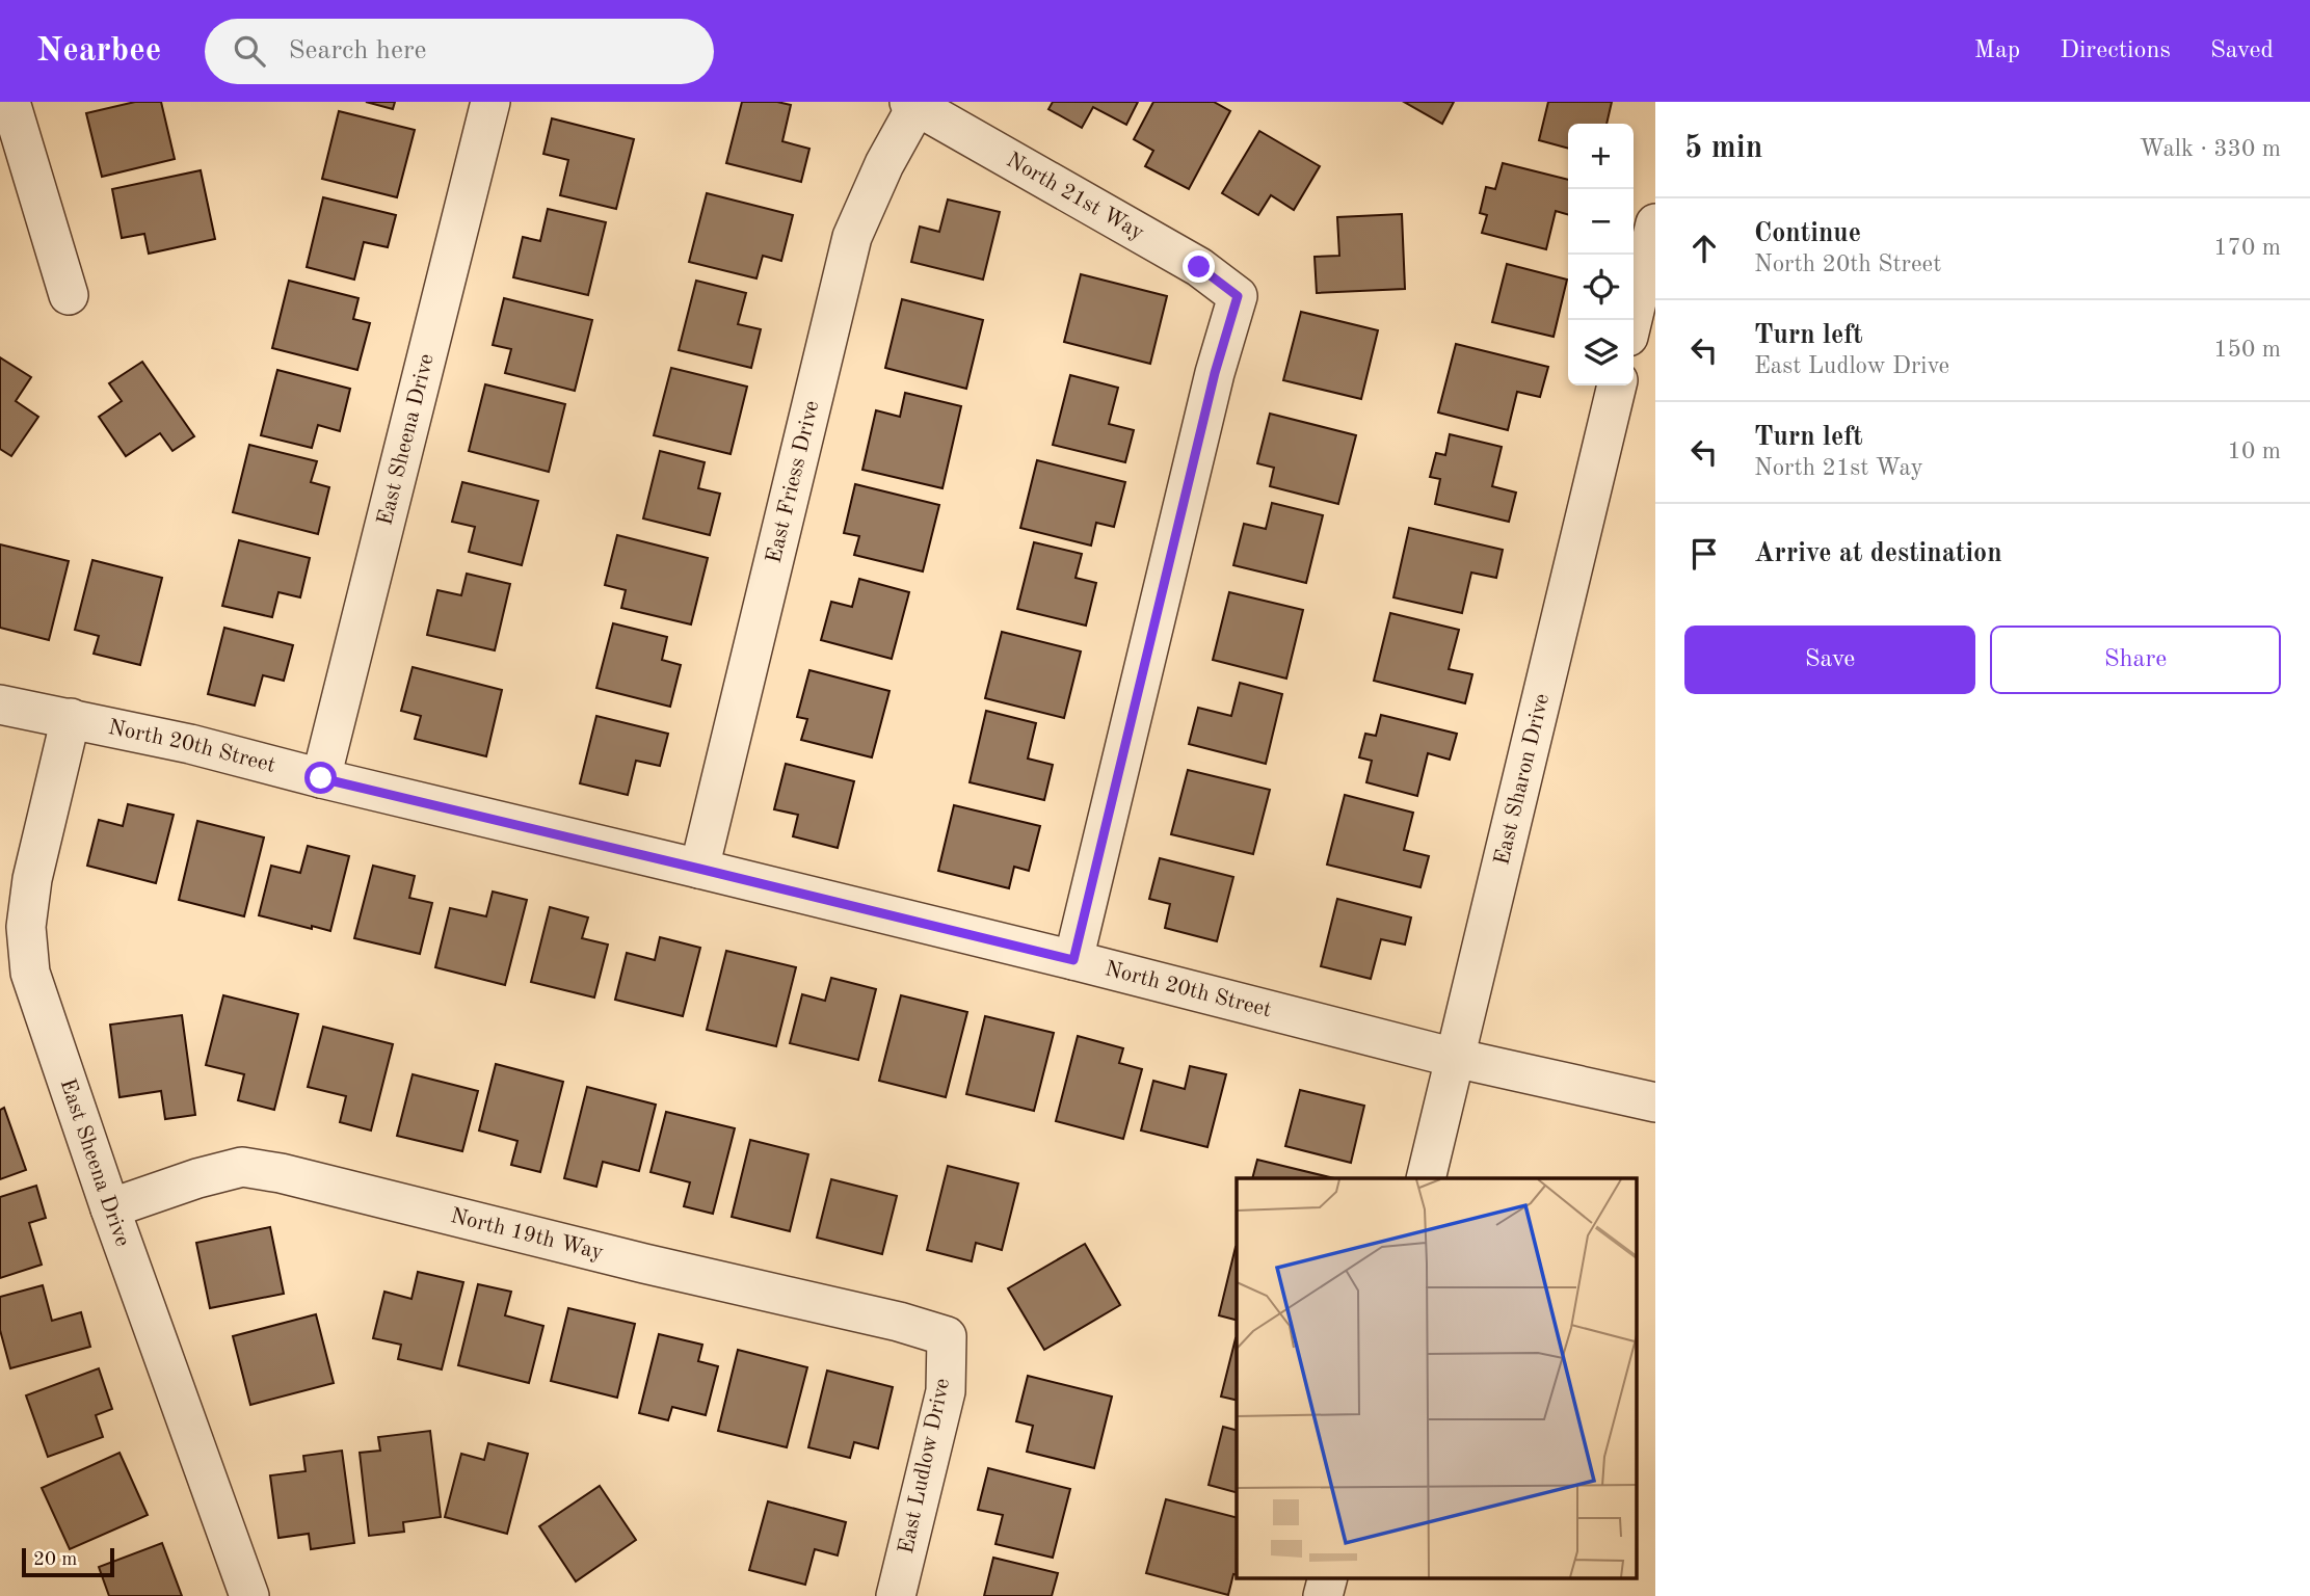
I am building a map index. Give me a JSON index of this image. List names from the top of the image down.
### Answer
{
  "streets": {
    "street": [
      "North 21st Way",
      "East Sheena Drive",
      "East Friess Drive",
      "North 20th Street",
      "East Sharon Drive",
      "North 19th Way",
      "East Ludlow Drive"
    ]
  },
  "crossings": [
    ["North 21st Way", "East Friess Drive"],
    ["North 21st Way", "North 20th Street"],
    ["East Sheena Drive", "North 20th Street"],
    ["East Sheena Drive", "North 19th Way"],
    ["East Friess Drive", "North 20th Street"],
    ["North 20th Street", "East Sharon Drive"],
    ["North 19th Way", "East Ludlow Drive"]
  ],
  "scale_bar": "20 m",
  "page": {
    "header": "Nearbee",
    "search": "Search here",
    "nav": ["Map", "Directions", "Saved"],
    "heading": ["5 min", "Walk · 330 m"],
    "map_buttons": ["+", "−"],
    "list": [
      ["Continue", "North 20th Street", "170 m"],
      ["Turn left", "East Ludlow Drive", "150 m"],
      ["Turn left", "North 21st Way", "10 m"],
      "Arrive at destination"
    ],
    "buttons": ["Save", "Share"],
    "scale": "20 m"
  }
}
